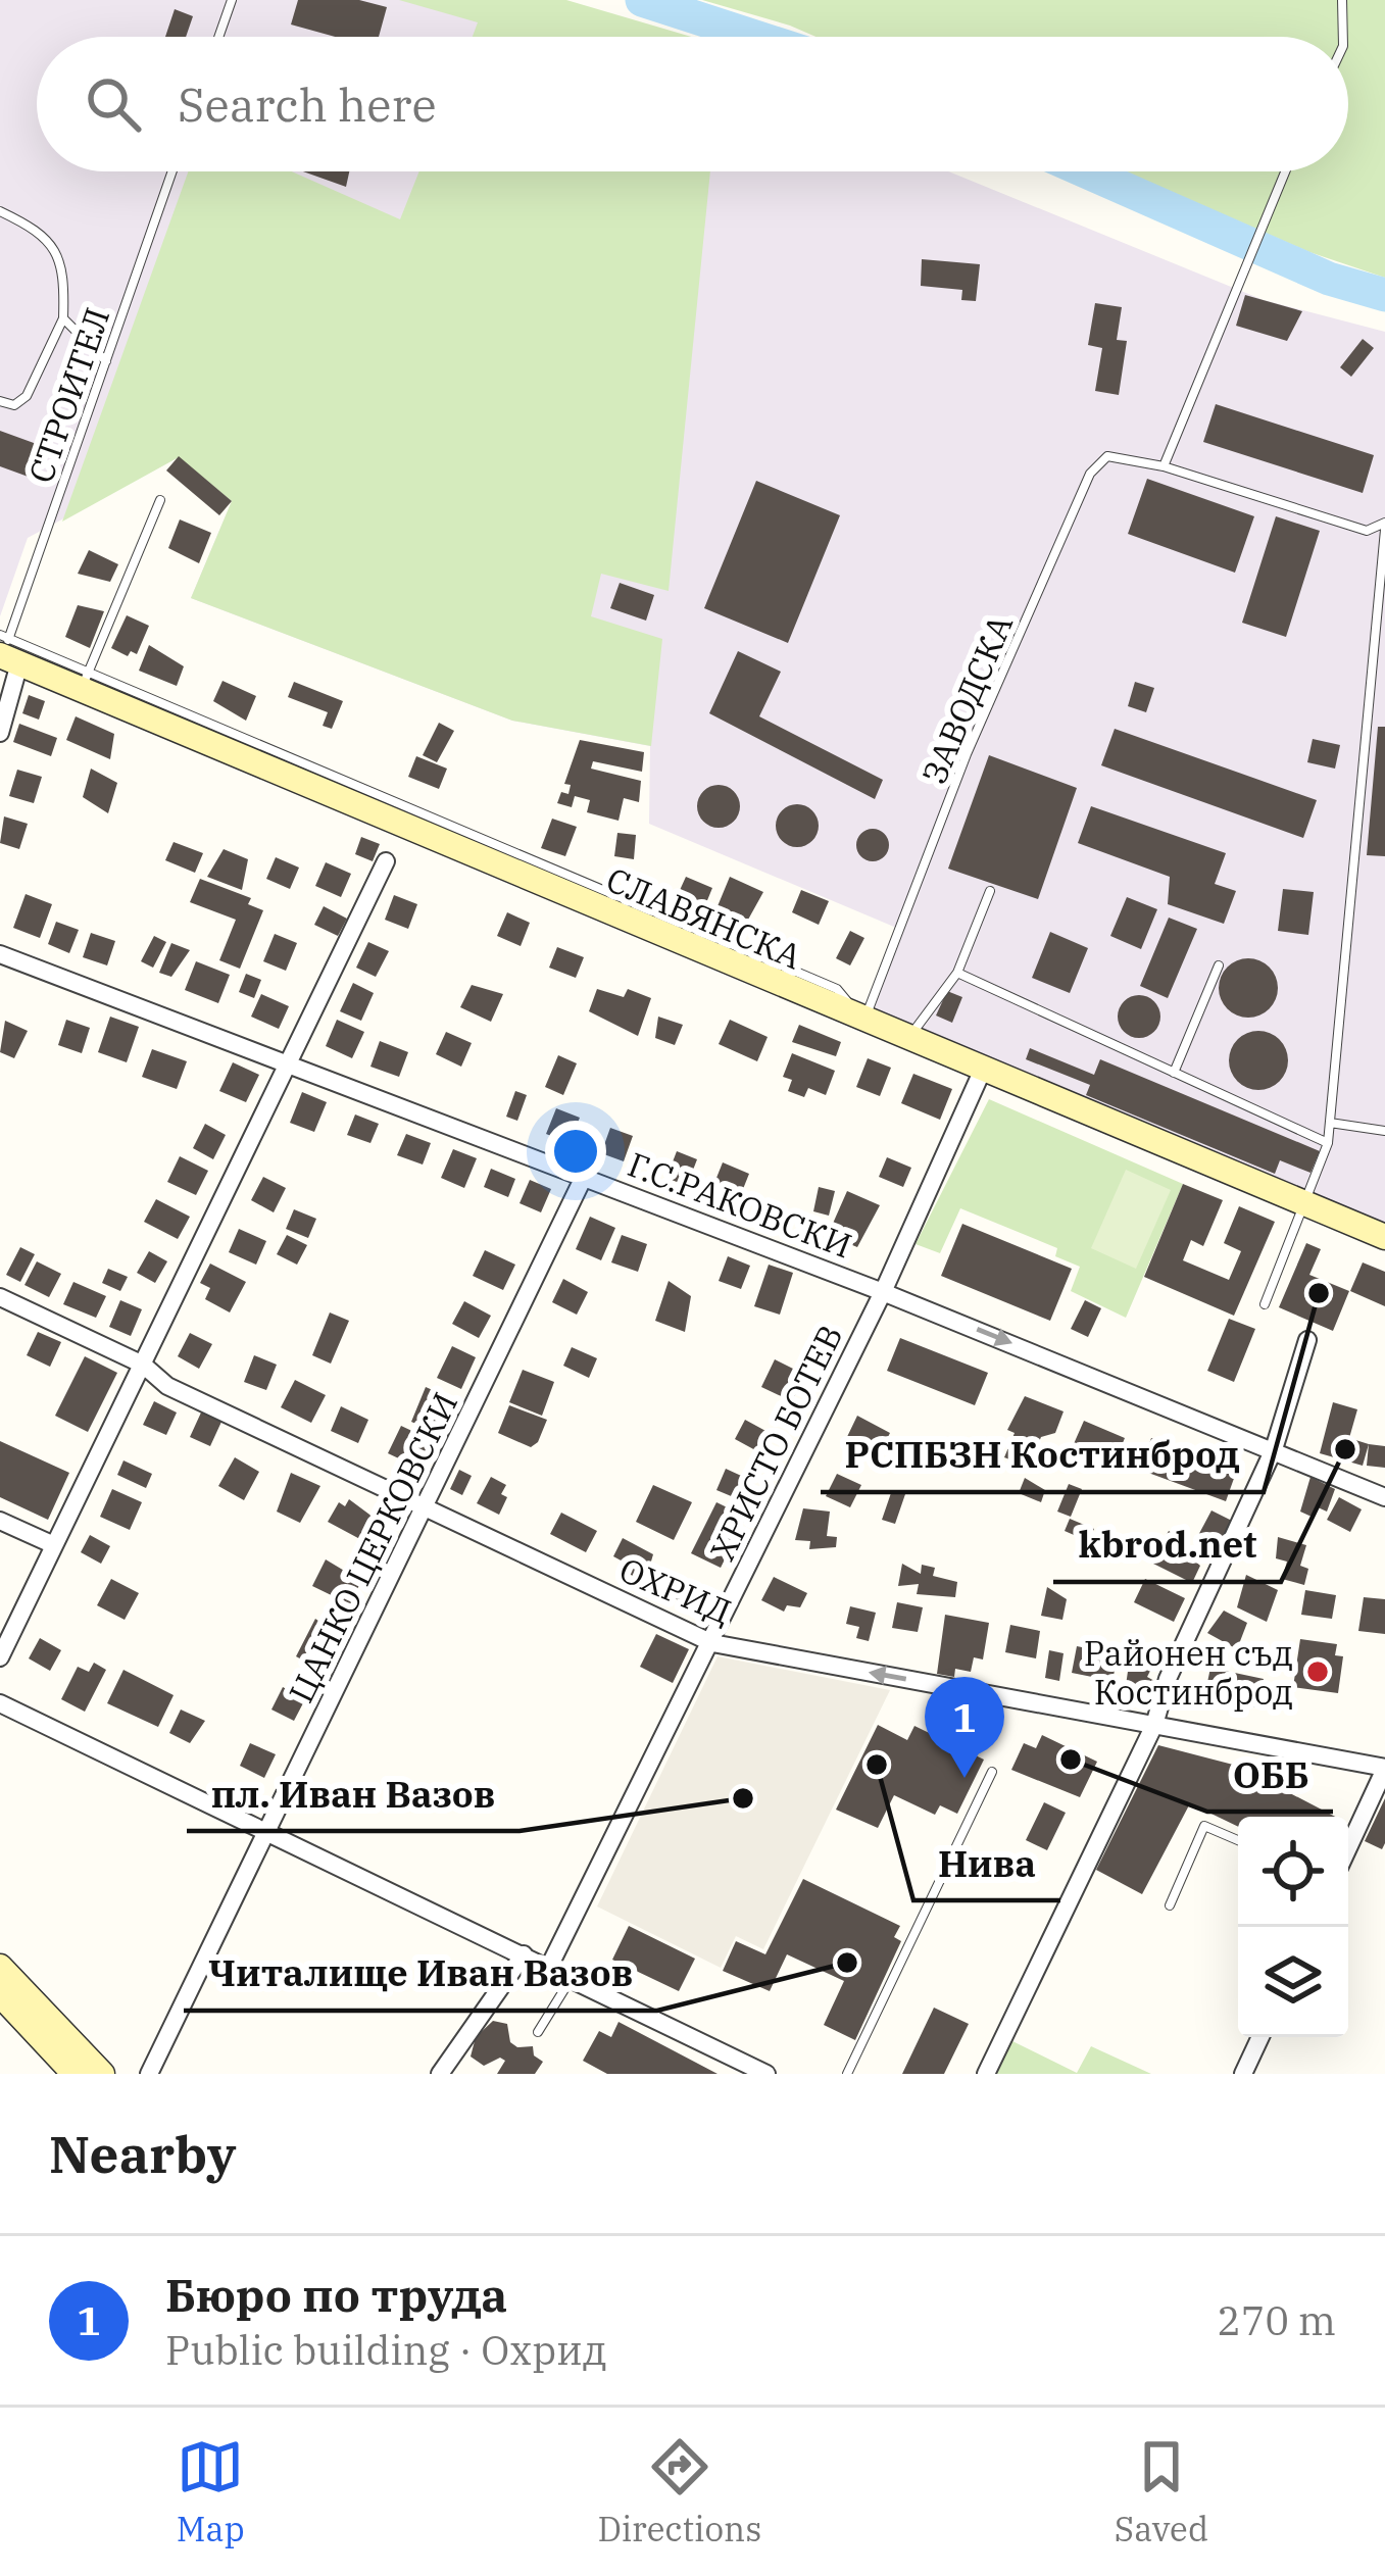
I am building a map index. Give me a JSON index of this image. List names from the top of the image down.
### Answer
{
  "streets": {
    "street": [
      "СЛАВЯНСКА",
      "Г.С.РАКОВСКИ",
      "ХРИСТО БОТЕВ",
      "ЦАНКО ЦЕРКОВСКИ",
      "ОХРИД"
    ],
    "lane": ["СТРОИТЕЛ", "ЗАВОДСКА"]
  },
  "crossings": [
    ["СТРОИТЕЛ", "СЛАВЯНСКА"],
    ["ЗАВОДСКА", "СЛАВЯНСКА"],
    ["СЛАВЯНСКА", "ХРИСТО БОТЕВ"],
    ["Г.С.РАКОВСКИ", "ХРИСТО БОТЕВ"],
    ["Г.С.РАКОВСКИ", "ЦАНКО ЦЕРКОВСКИ"],
    ["ХРИСТО БОТЕВ", "ОХРИД"],
    ["ЦАНКО ЦЕРКОВСКИ", "ОХРИД"]
  ],
  "places": [
    "РСПБЗН Костинброд",
    "kbrod.net",
    "Районен съд Костинброд",
    "ОББ",
    "Нива",
    "пл. Иван Вазов",
    "Читалище Иван Вазов"
  ],
  "page": {
    "search": "Search here",
    "pins": "1",
    "heading": "Nearby",
    "list": [
      {
        "mark": "1",
        "name": "Бюро по труда",
        "note": "Public building · Охрид",
        "value": "270 m"
      }
    ],
    "nav": ["Map", "Directions", "Saved"]
  }
}
